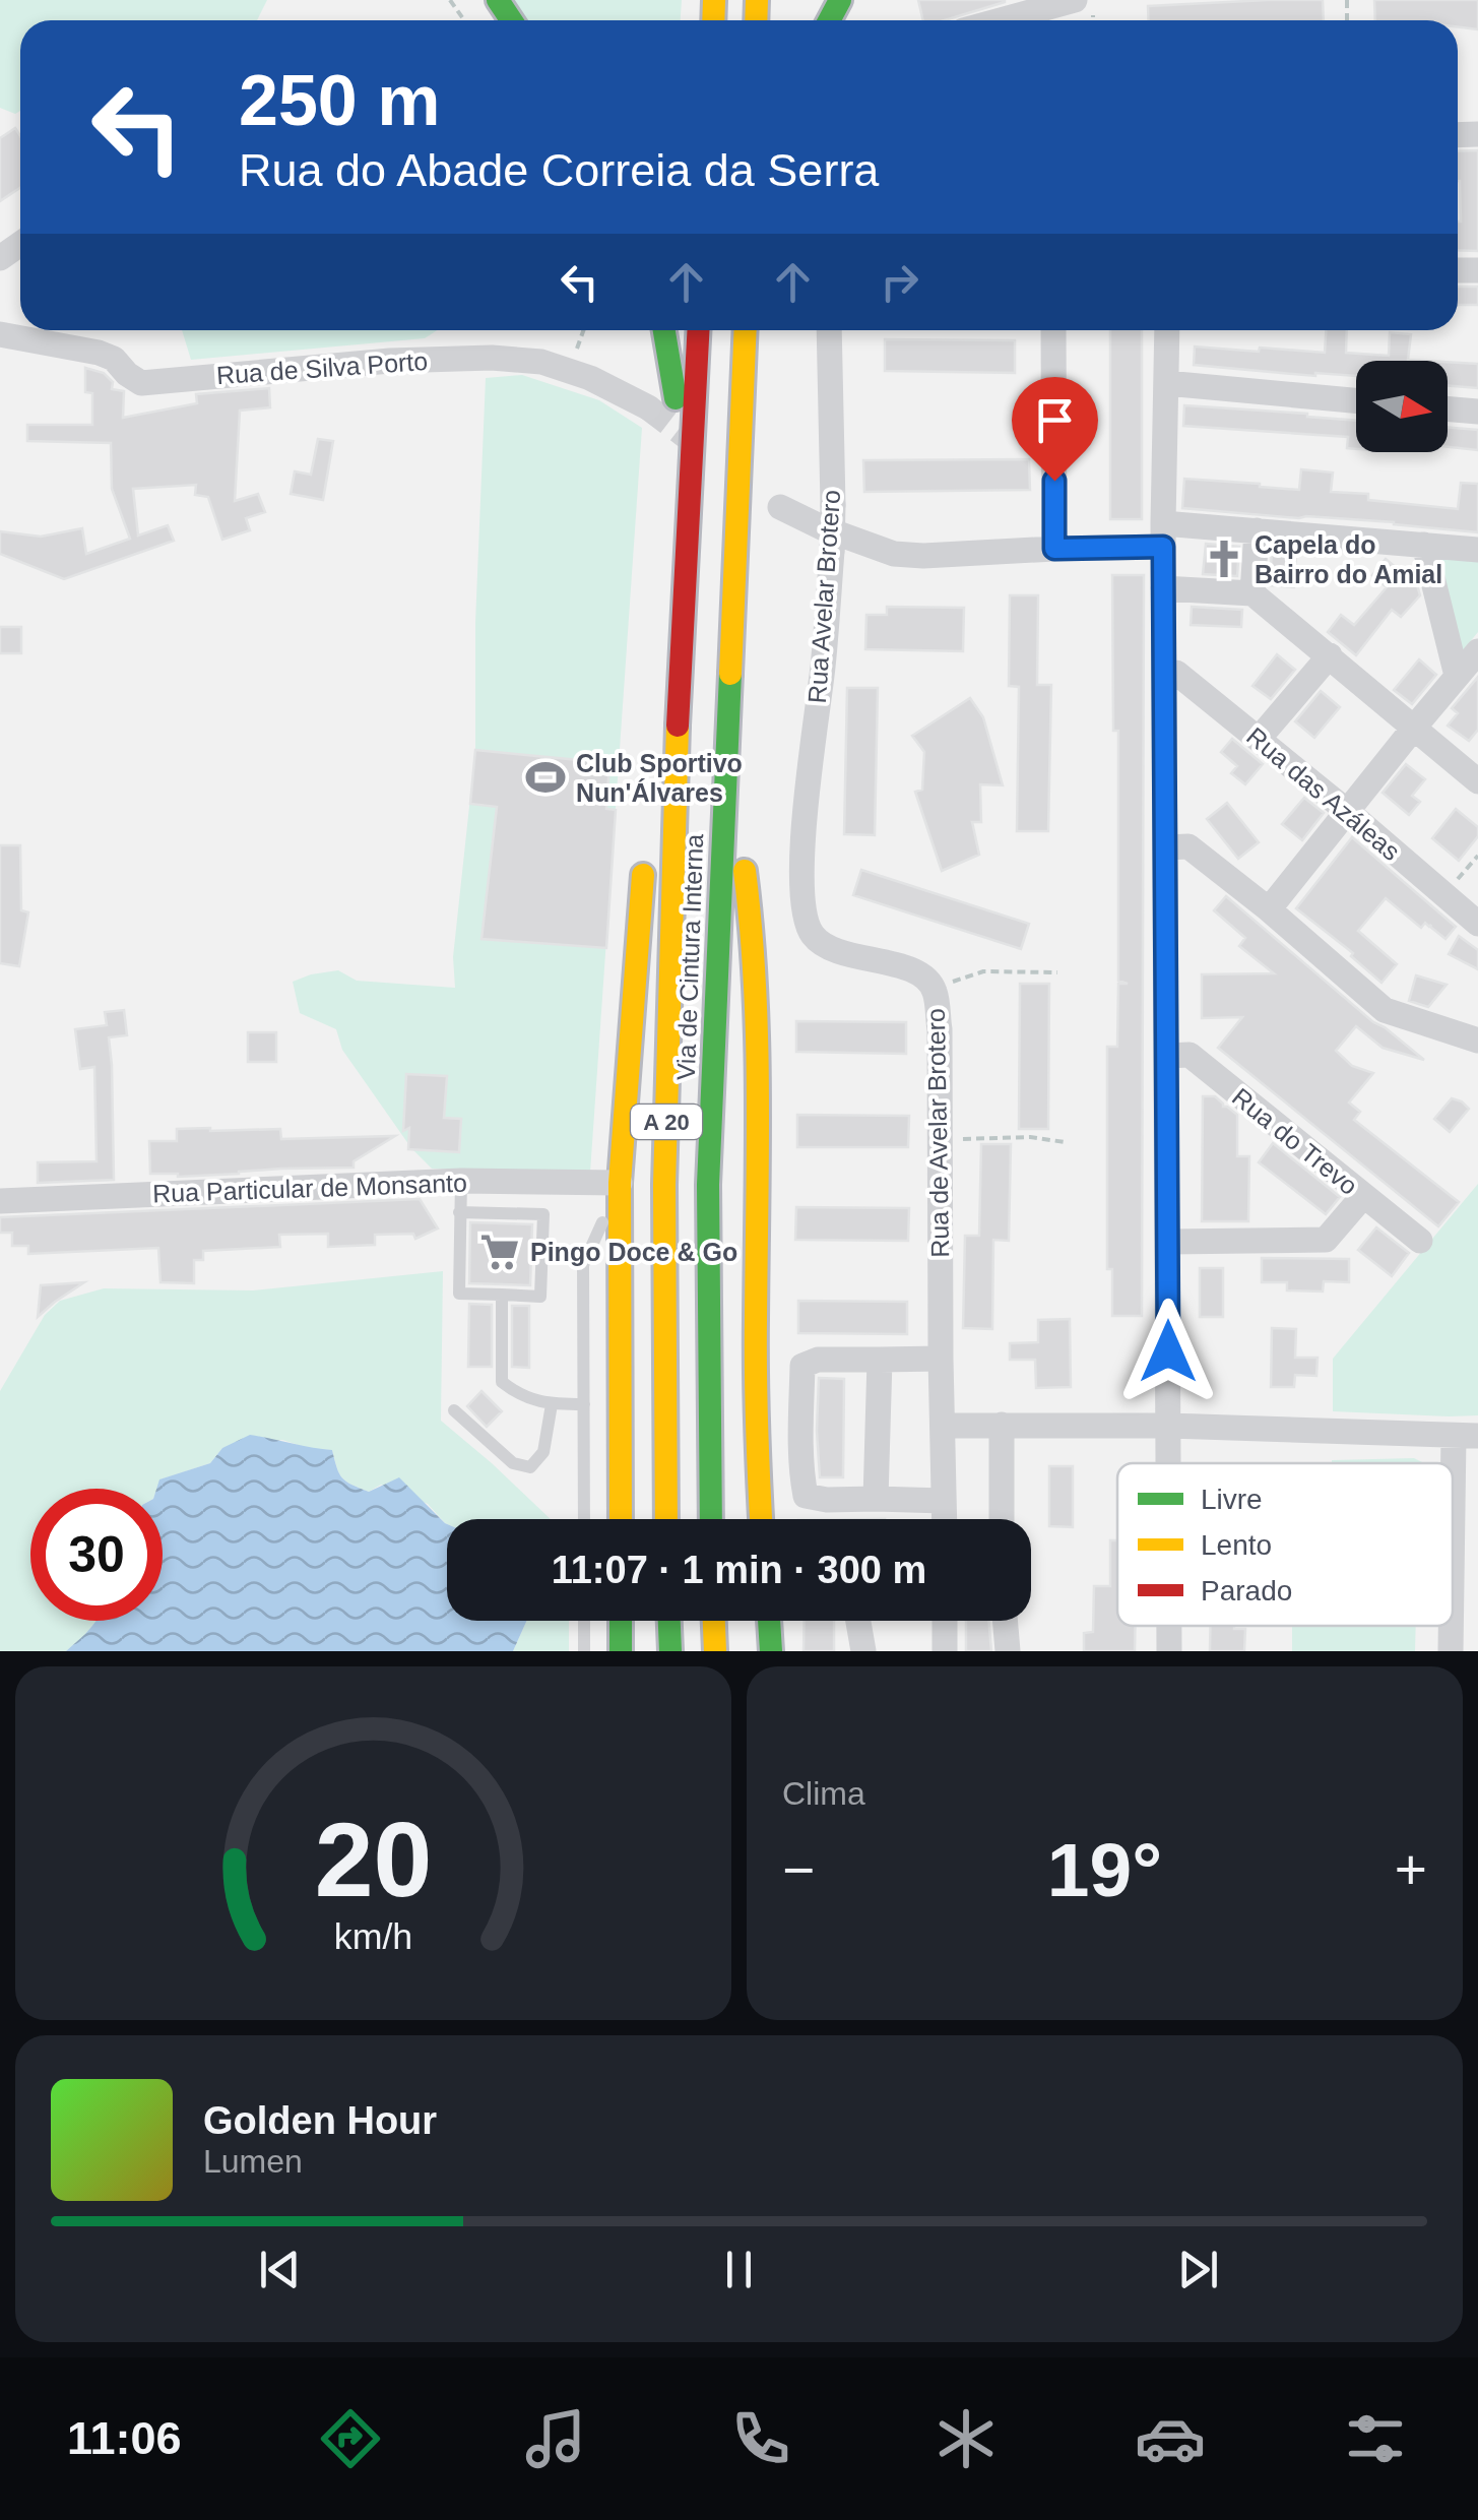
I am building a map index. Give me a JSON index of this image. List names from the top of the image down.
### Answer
{
  "streets": {
    "highway": ["Via de Cintura Interna", "A 20"],
    "street": [
      "Rua de Silva Porto",
      "Rua Avelar Brotero",
      "Rua das Azáleas",
      "Rua de Avelar Brotero",
      "Rua do Trevo",
      "Rua Particular de Monsanto"
    ]
  },
  "crossings": [
    ["Rua Avelar Brotero", "Rua de Avelar Brotero"]
  ],
  "places": {
    "church": ["Capela do Bairro do Amial"],
    "sports": ["Club Sportivo Nun'Álvares"],
    "supermarket": ["Pingo Doce & Go"]
  },
  "legend": ["Livre", "Lento", "Parado"],
  "north": "right",
  "page": {
    "turn": ["250 m", "Rua do Abade Correia da Serra"],
    "limit": "30",
    "trip": "11:07 · 1 min · 300 m",
    "tile": "Clima",
    "heat": ["−", "19°", "+"],
    "song": ["Golden Hour", "Lumen"],
    "tabs": "11:06",
    "gauge": ["20", "km/h"]
  }
}
